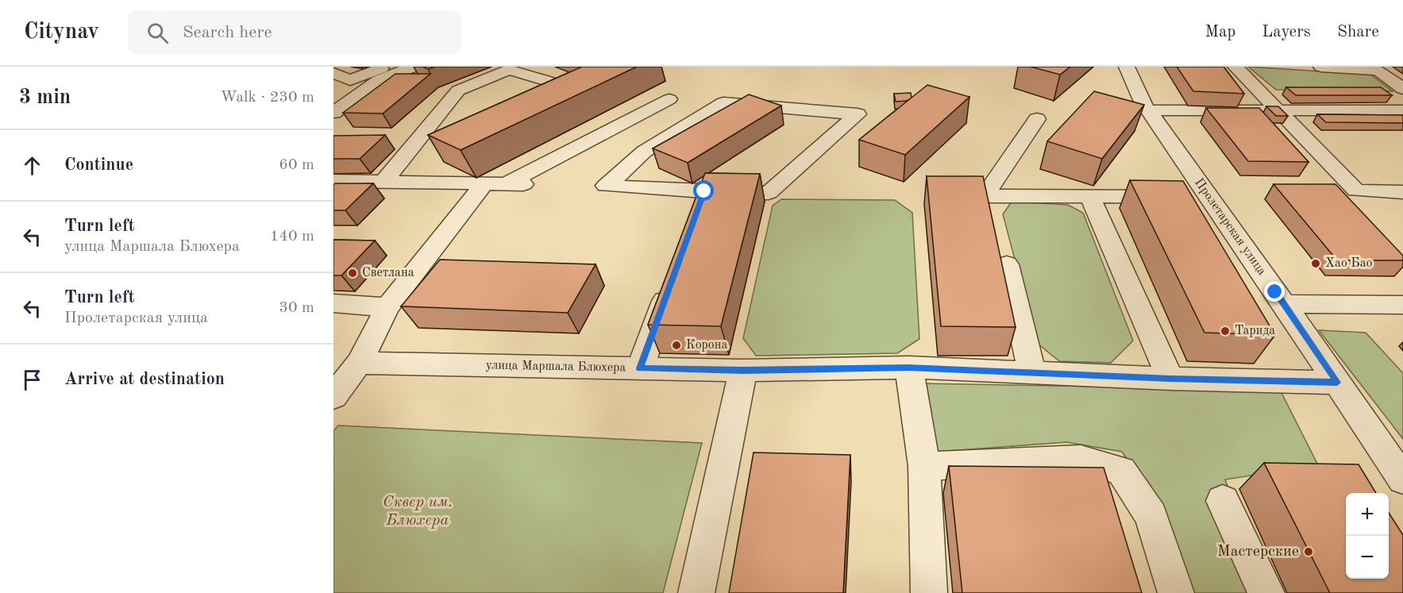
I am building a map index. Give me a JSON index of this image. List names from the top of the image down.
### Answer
{
  "streets": {
    "street": ["Пролетарская улица", "улица Маршала Блюхера"]
  },
  "crossings": [
    ["Пролетарская улица", "улица Маршала Блюхера"]
  ],
  "parks": ["Сквер им. Блюхера"],
  "places": [
    "Хао Бао",
    "Светлана",
    "Тарида",
    "Корона",
    "Мастерские"
  ],
  "page": {
    "header": "Citynav",
    "search": "Search here",
    "nav": ["Map", "Layers", "Share"],
    "heading": ["3 min", "Walk · 230 m"],
    "list": [
      ["Continue", "60 m"],
      ["Turn left", "улица Маршала Блюхера", "140 m"],
      ["Turn left", "Пролетарская улица", "30 m"],
      "Arrive at destination"
    ],
    "map_buttons": ["+", "−"]
  }
}
